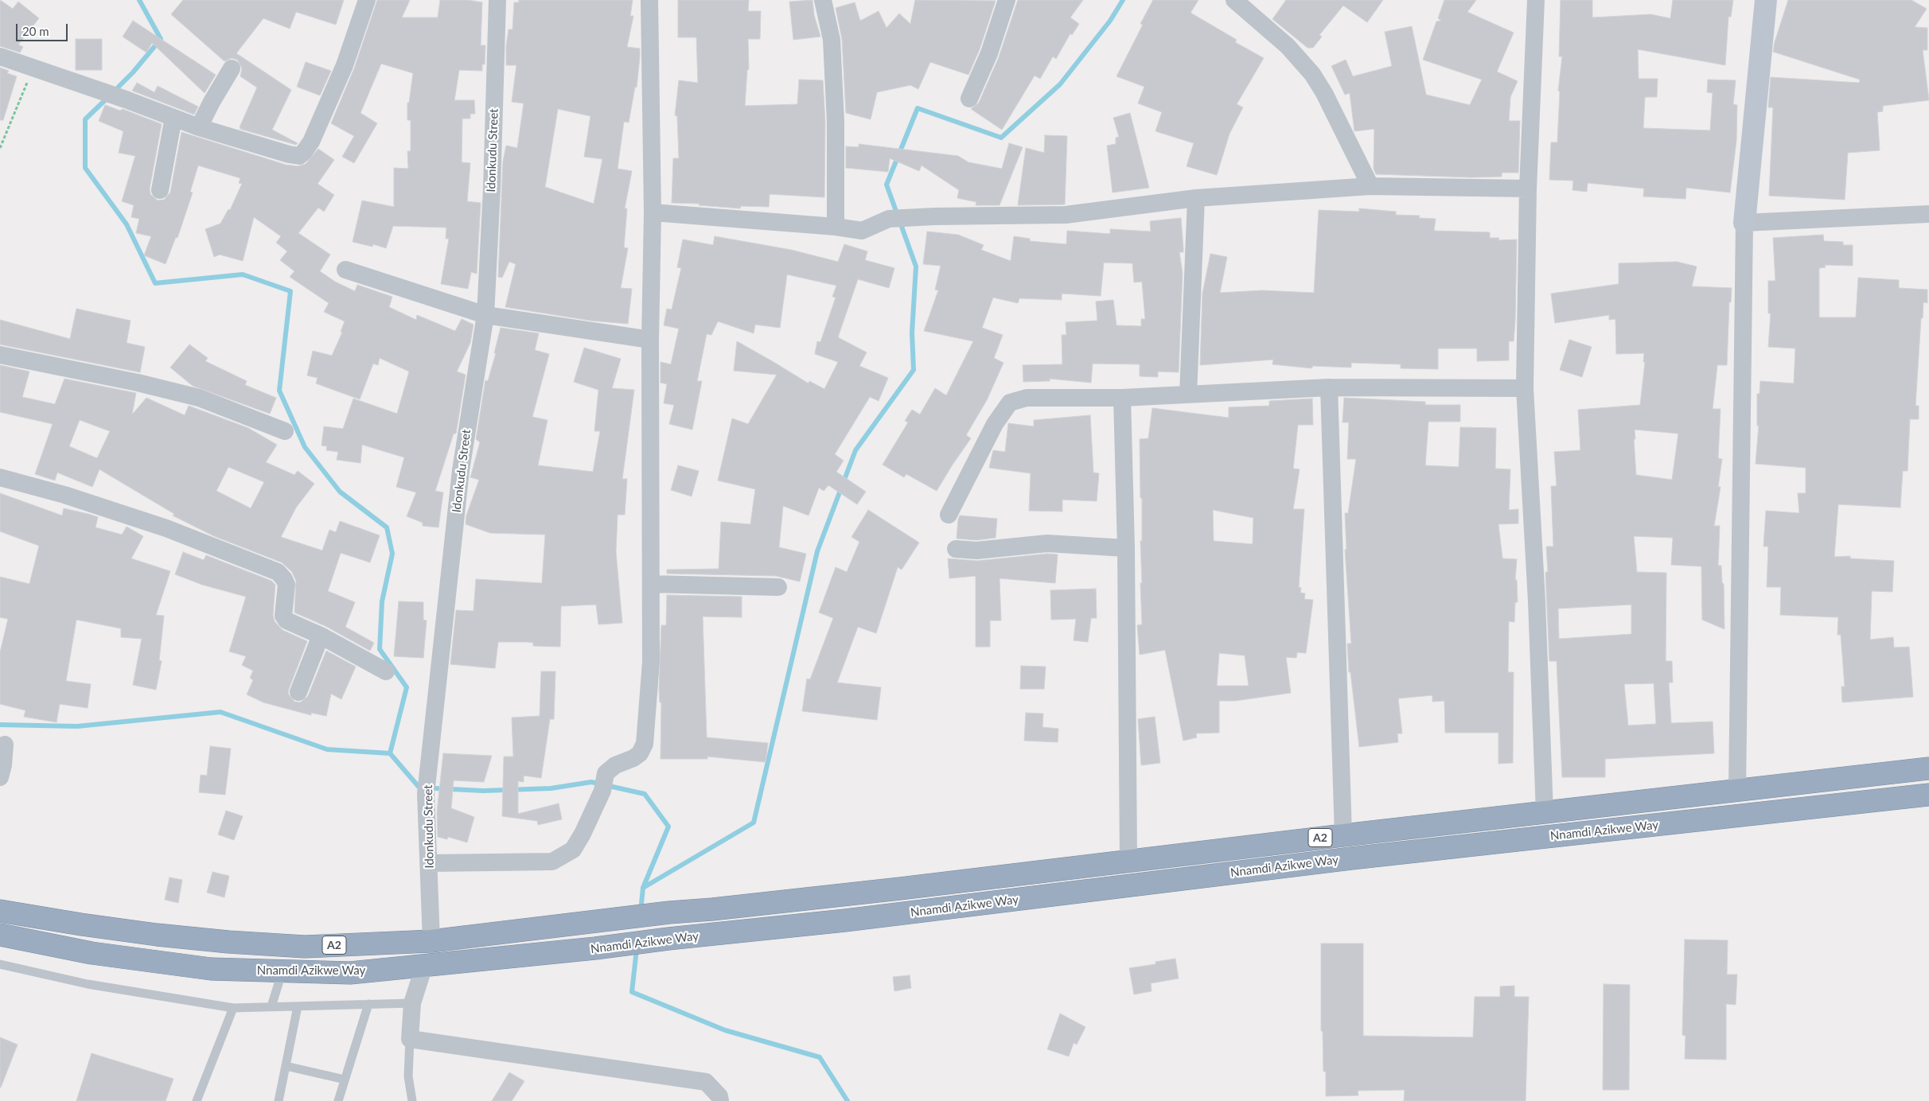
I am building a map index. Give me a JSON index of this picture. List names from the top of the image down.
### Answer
{
  "streets": {
    "highway": ["Nnamdi Azikwe Way", "A2"],
    "street": ["Idonkudu Street"]
  },
  "crossings": [
    ["Idonkudu Street", "Nnamdi Azikwe Way"]
  ],
  "scale_bar": "20 m"
}
